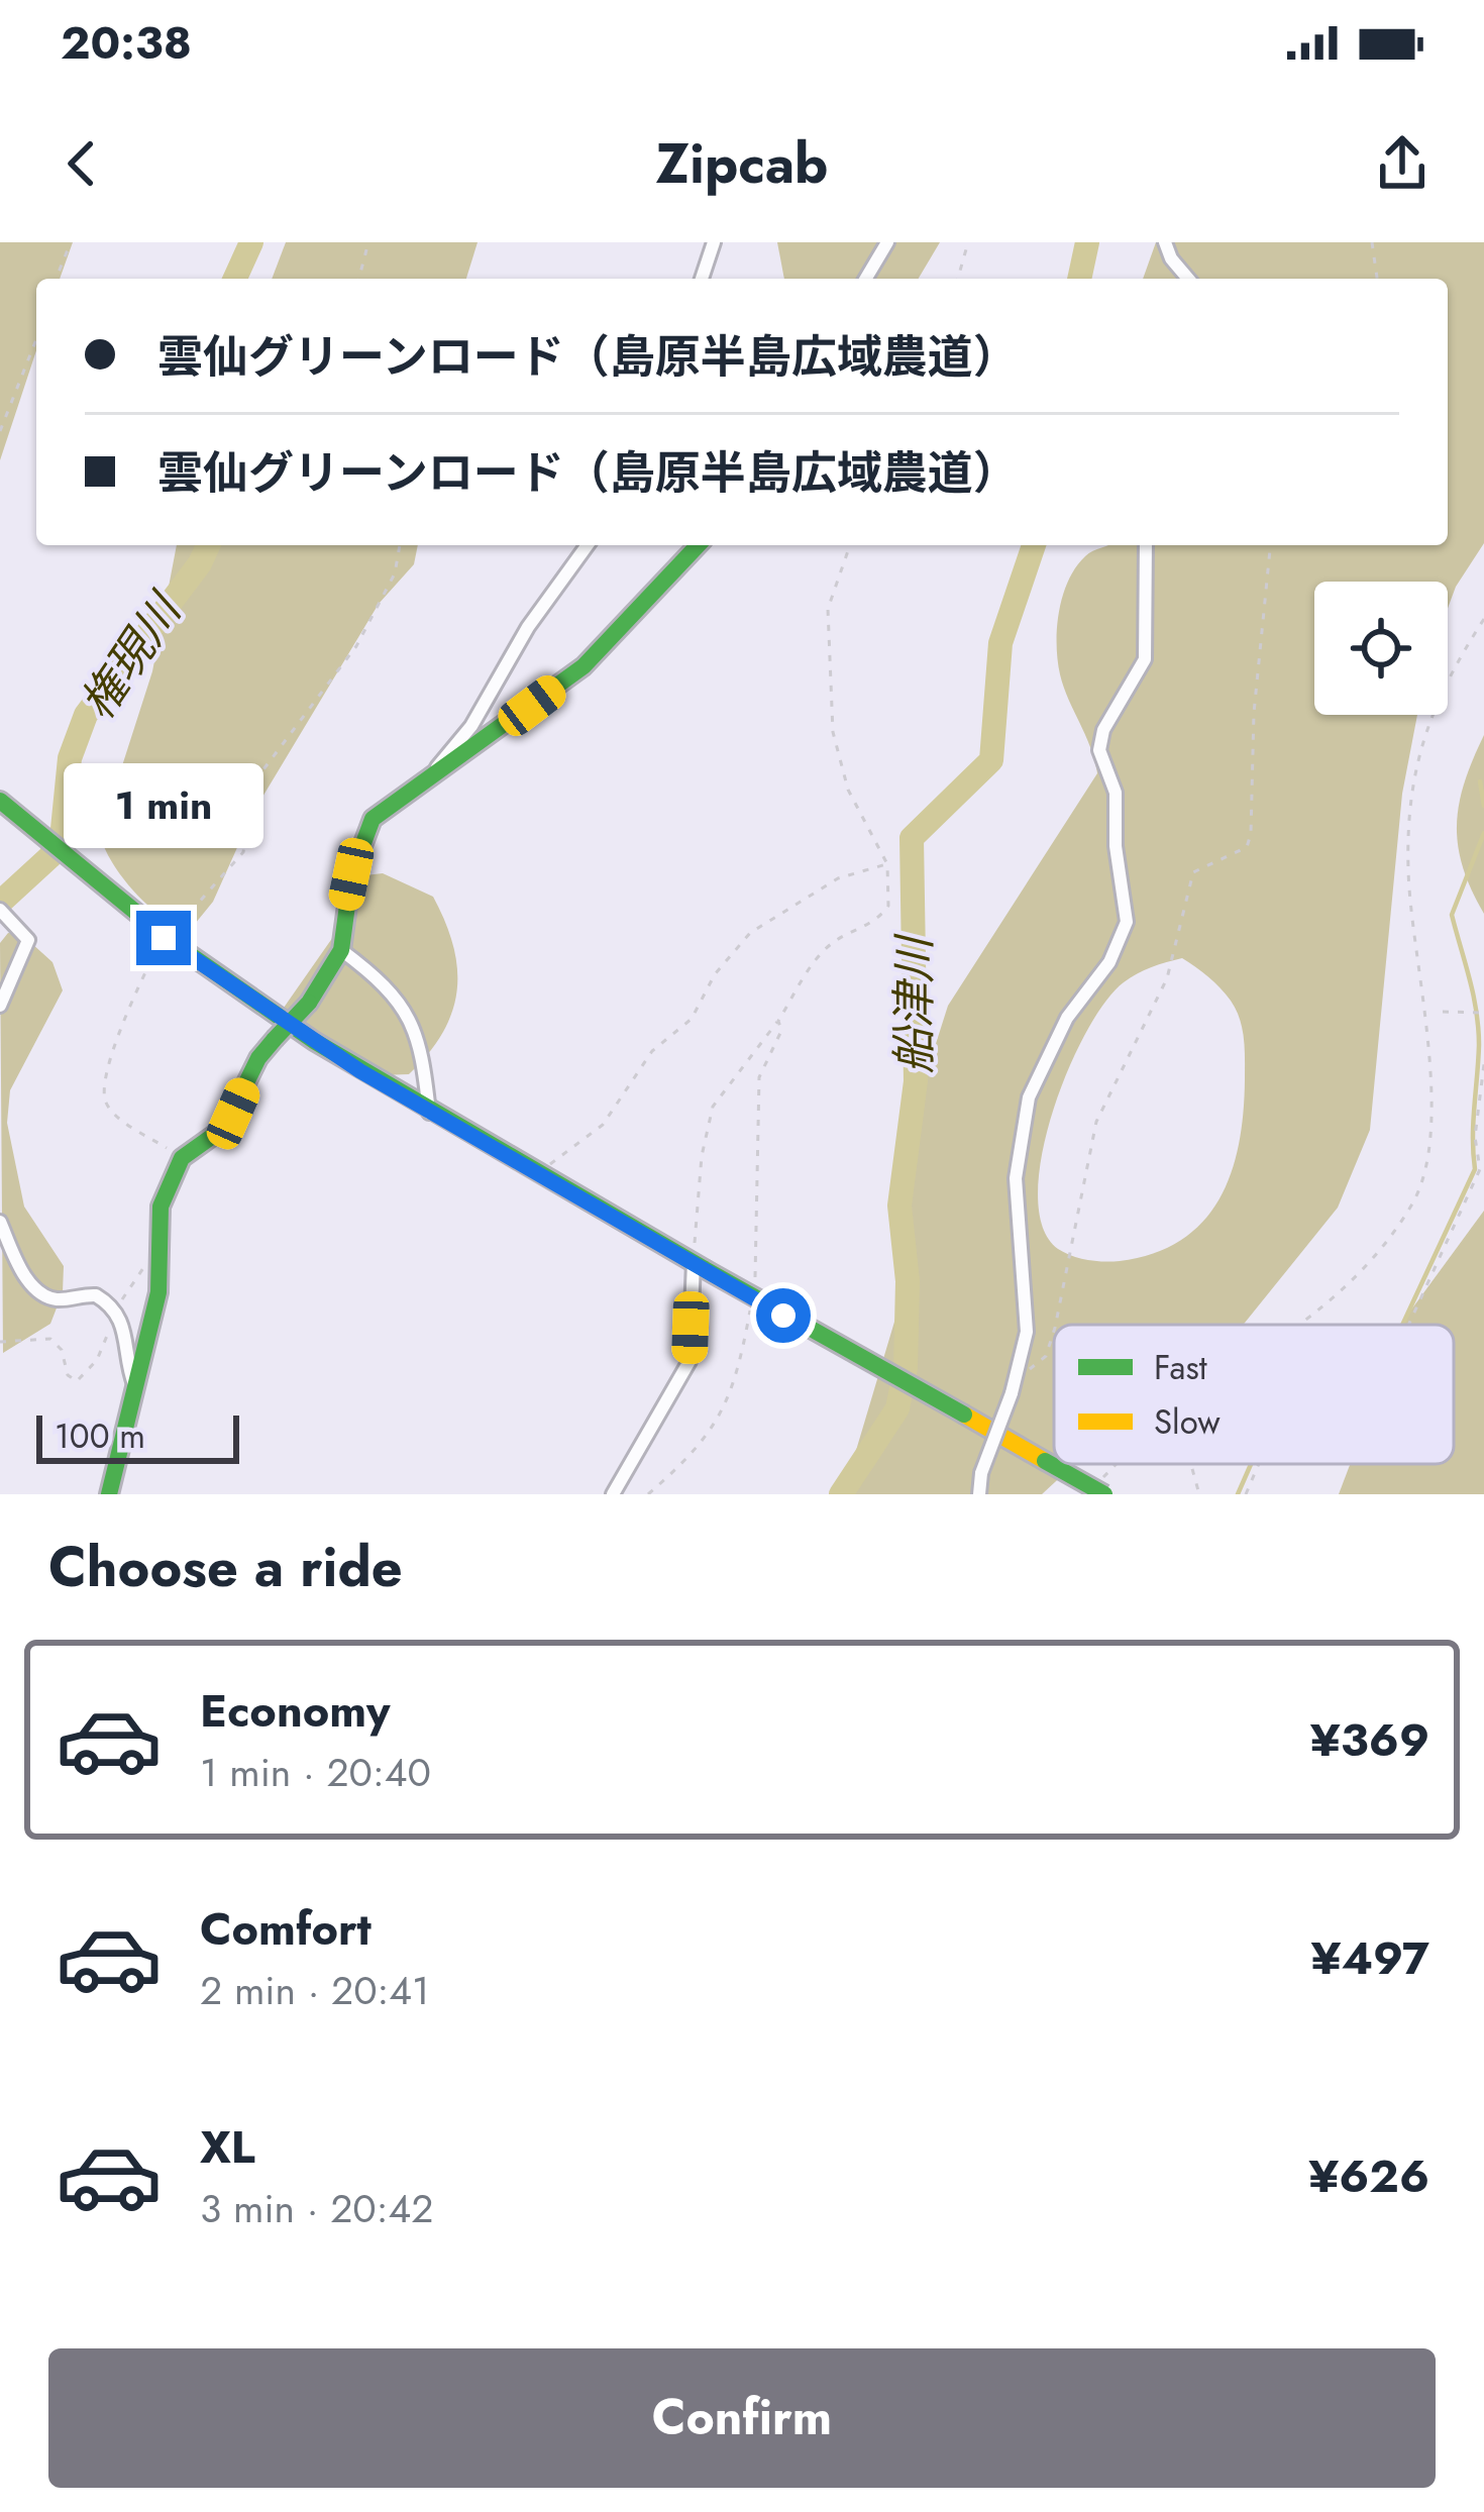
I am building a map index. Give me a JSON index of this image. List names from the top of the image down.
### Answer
{
  "water": ["権現川", "船津川"],
  "legend": ["Fast", "Slow"],
  "scale_bar": "100 m",
  "page": {
    "status": "20:38",
    "header": "Zipcab",
    "banner": ["雲仙グリーンロード（島原半島広域農道）", "雲仙グリーンロード（島原半島広域農道）"],
    "bubble": "1 min",
    "scale": "100 m",
    "heading": "Choose a ride",
    "list": [
      {
        "name": "Economy",
        "note": "1 min · 20:40",
        "value": "¥369"
      },
      {
        "name": "Comfort",
        "note": "2 min · 20:41",
        "value": "¥497"
      },
      {
        "name": "XL",
        "note": "3 min · 20:42",
        "value": "¥626"
      }
    ],
    "buttons": "Confirm"
  }
}
